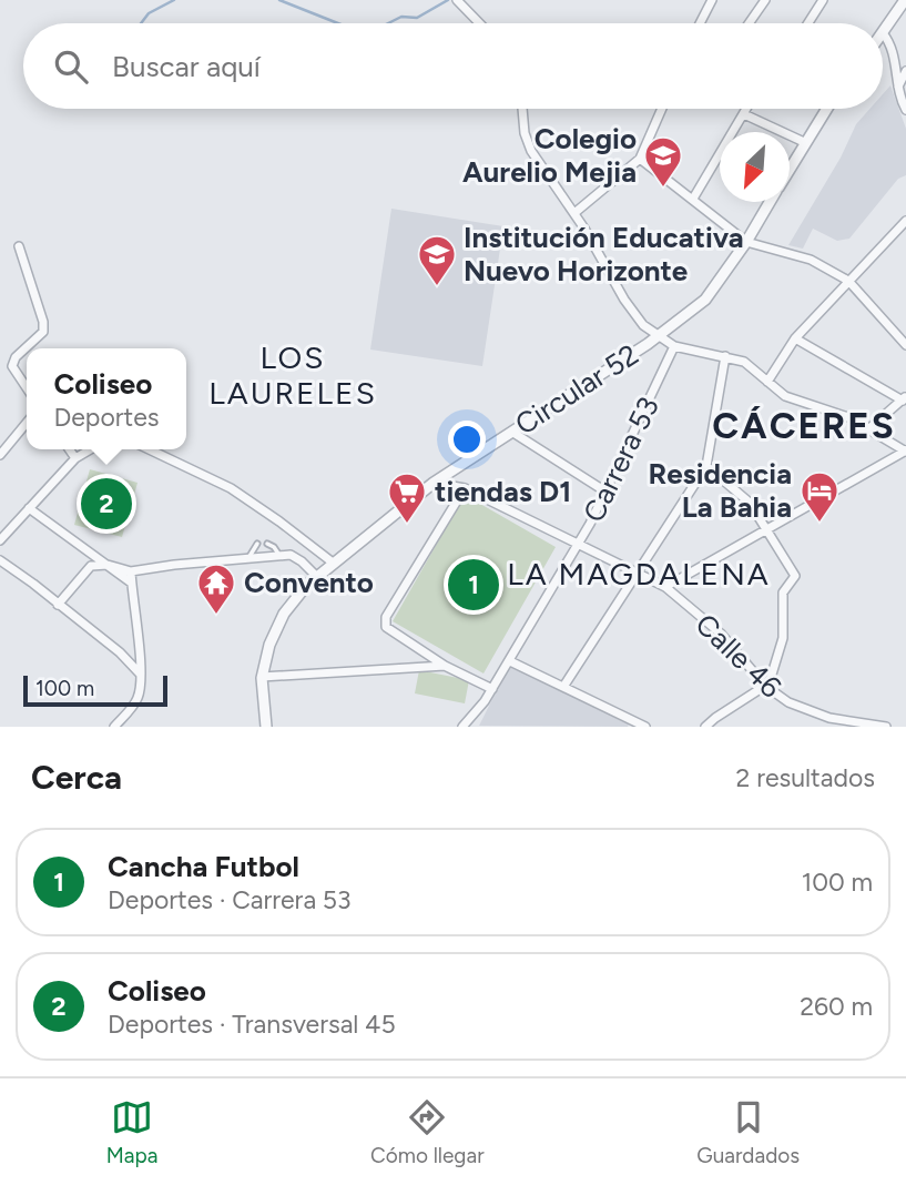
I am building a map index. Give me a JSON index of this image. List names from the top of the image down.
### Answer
{
  "streets": {
    "street": ["Circular 52", "Carrera 53", "Calle 46"]
  },
  "crossings": [
    ["Circular 52", "Calle 46"],
    ["Carrera 53", "Calle 46"]
  ],
  "districts": ["LOS LAURELES", "CÁCERES", "LA MAGDALENA"],
  "places": {
    "school or university": ["Colegio Aurelio Mejia", "Institución Educativa Nuevo Horizonte"],
    "hotel": ["Residencia La Bahia"],
    "supermarket": ["tiendas D1"],
    "temple": ["Convento"]
  },
  "scale_bar": "100 m",
  "north": "bottom left",
  "page": {
    "search": "Buscar aquí",
    "popup": ["Coliseo", "Deportes"],
    "pins": ["2", "1"],
    "scale": "100 m",
    "heading": ["Cerca", "2 resultados"],
    "list": [
      {
        "mark": "1",
        "name": "Cancha Futbol",
        "note": "Deportes · Carrera 53",
        "value": "100 m"
      },
      {
        "mark": "2",
        "name": "Coliseo",
        "note": "Deportes · Transversal 45",
        "value": "260 m"
      }
    ],
    "nav": ["Mapa", "Cómo llegar", "Guardados"]
  }
}
